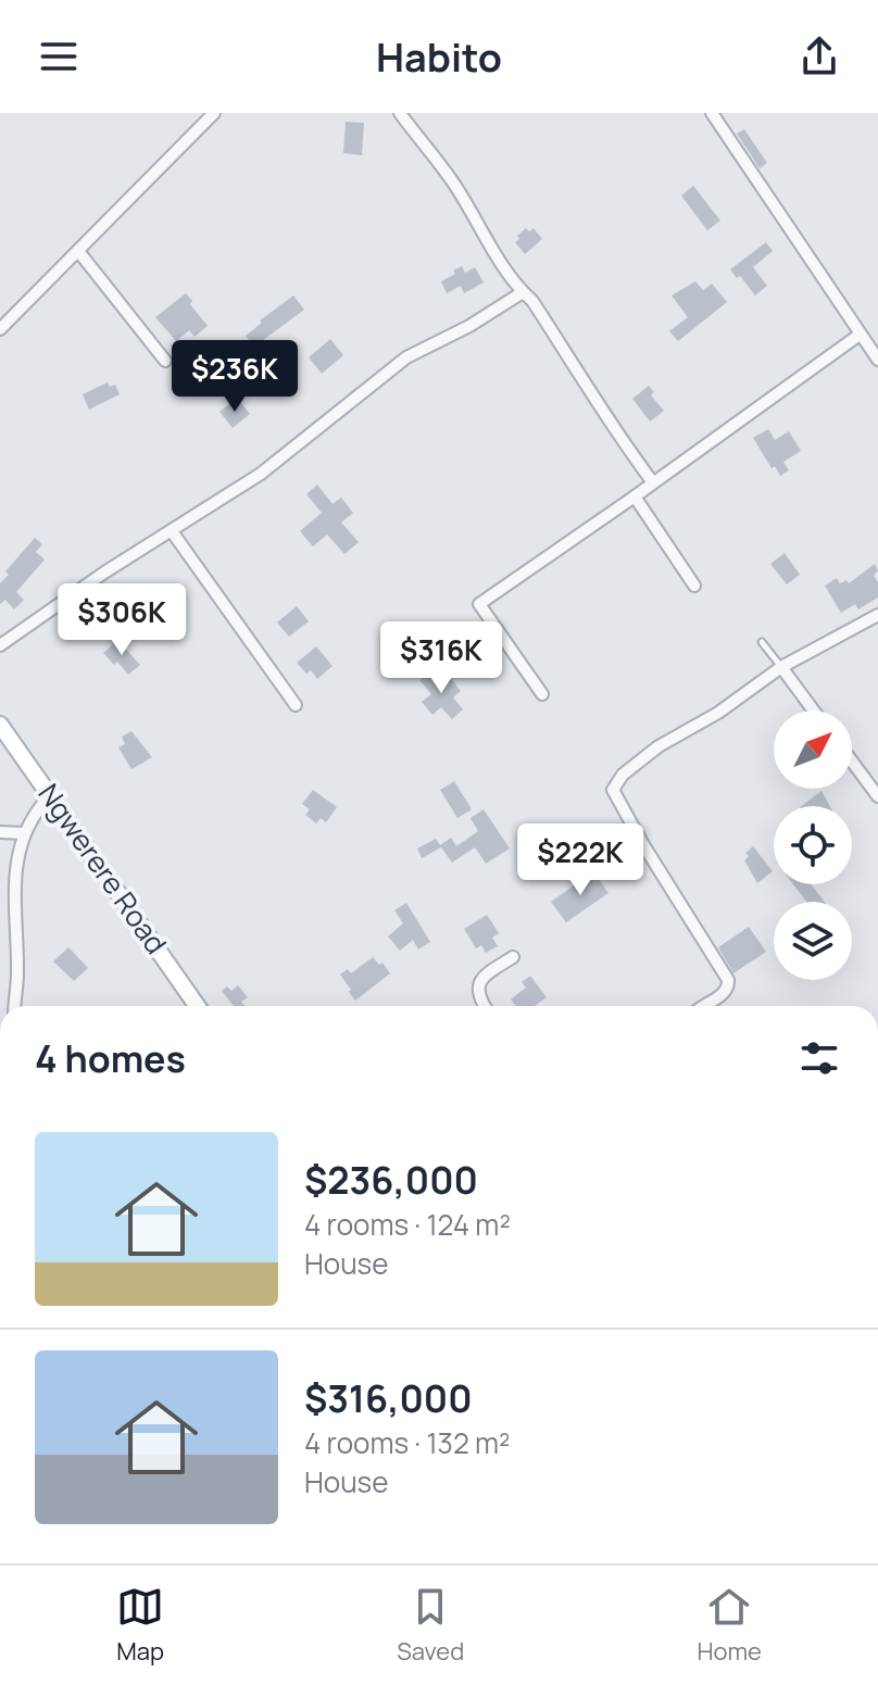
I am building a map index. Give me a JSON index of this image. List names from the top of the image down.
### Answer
{
  "streets": {
    "main road": ["Ngwerere Road"]
  },
  "north": "top right",
  "page": {
    "header": "Habito",
    "price": [
      "$236K",
      "$306K",
      "$316K",
      "$222K"
    ],
    "heading": "4 homes",
    "list": [
      {
        "name": "$236,000",
        "note": "4 rooms · 124 m² · House"
      },
      {
        "name": "$316,000",
        "note": "4 rooms · 132 m² · House"
      }
    ],
    "tabs": ["Map", "Saved", "Home"]
  }
}
